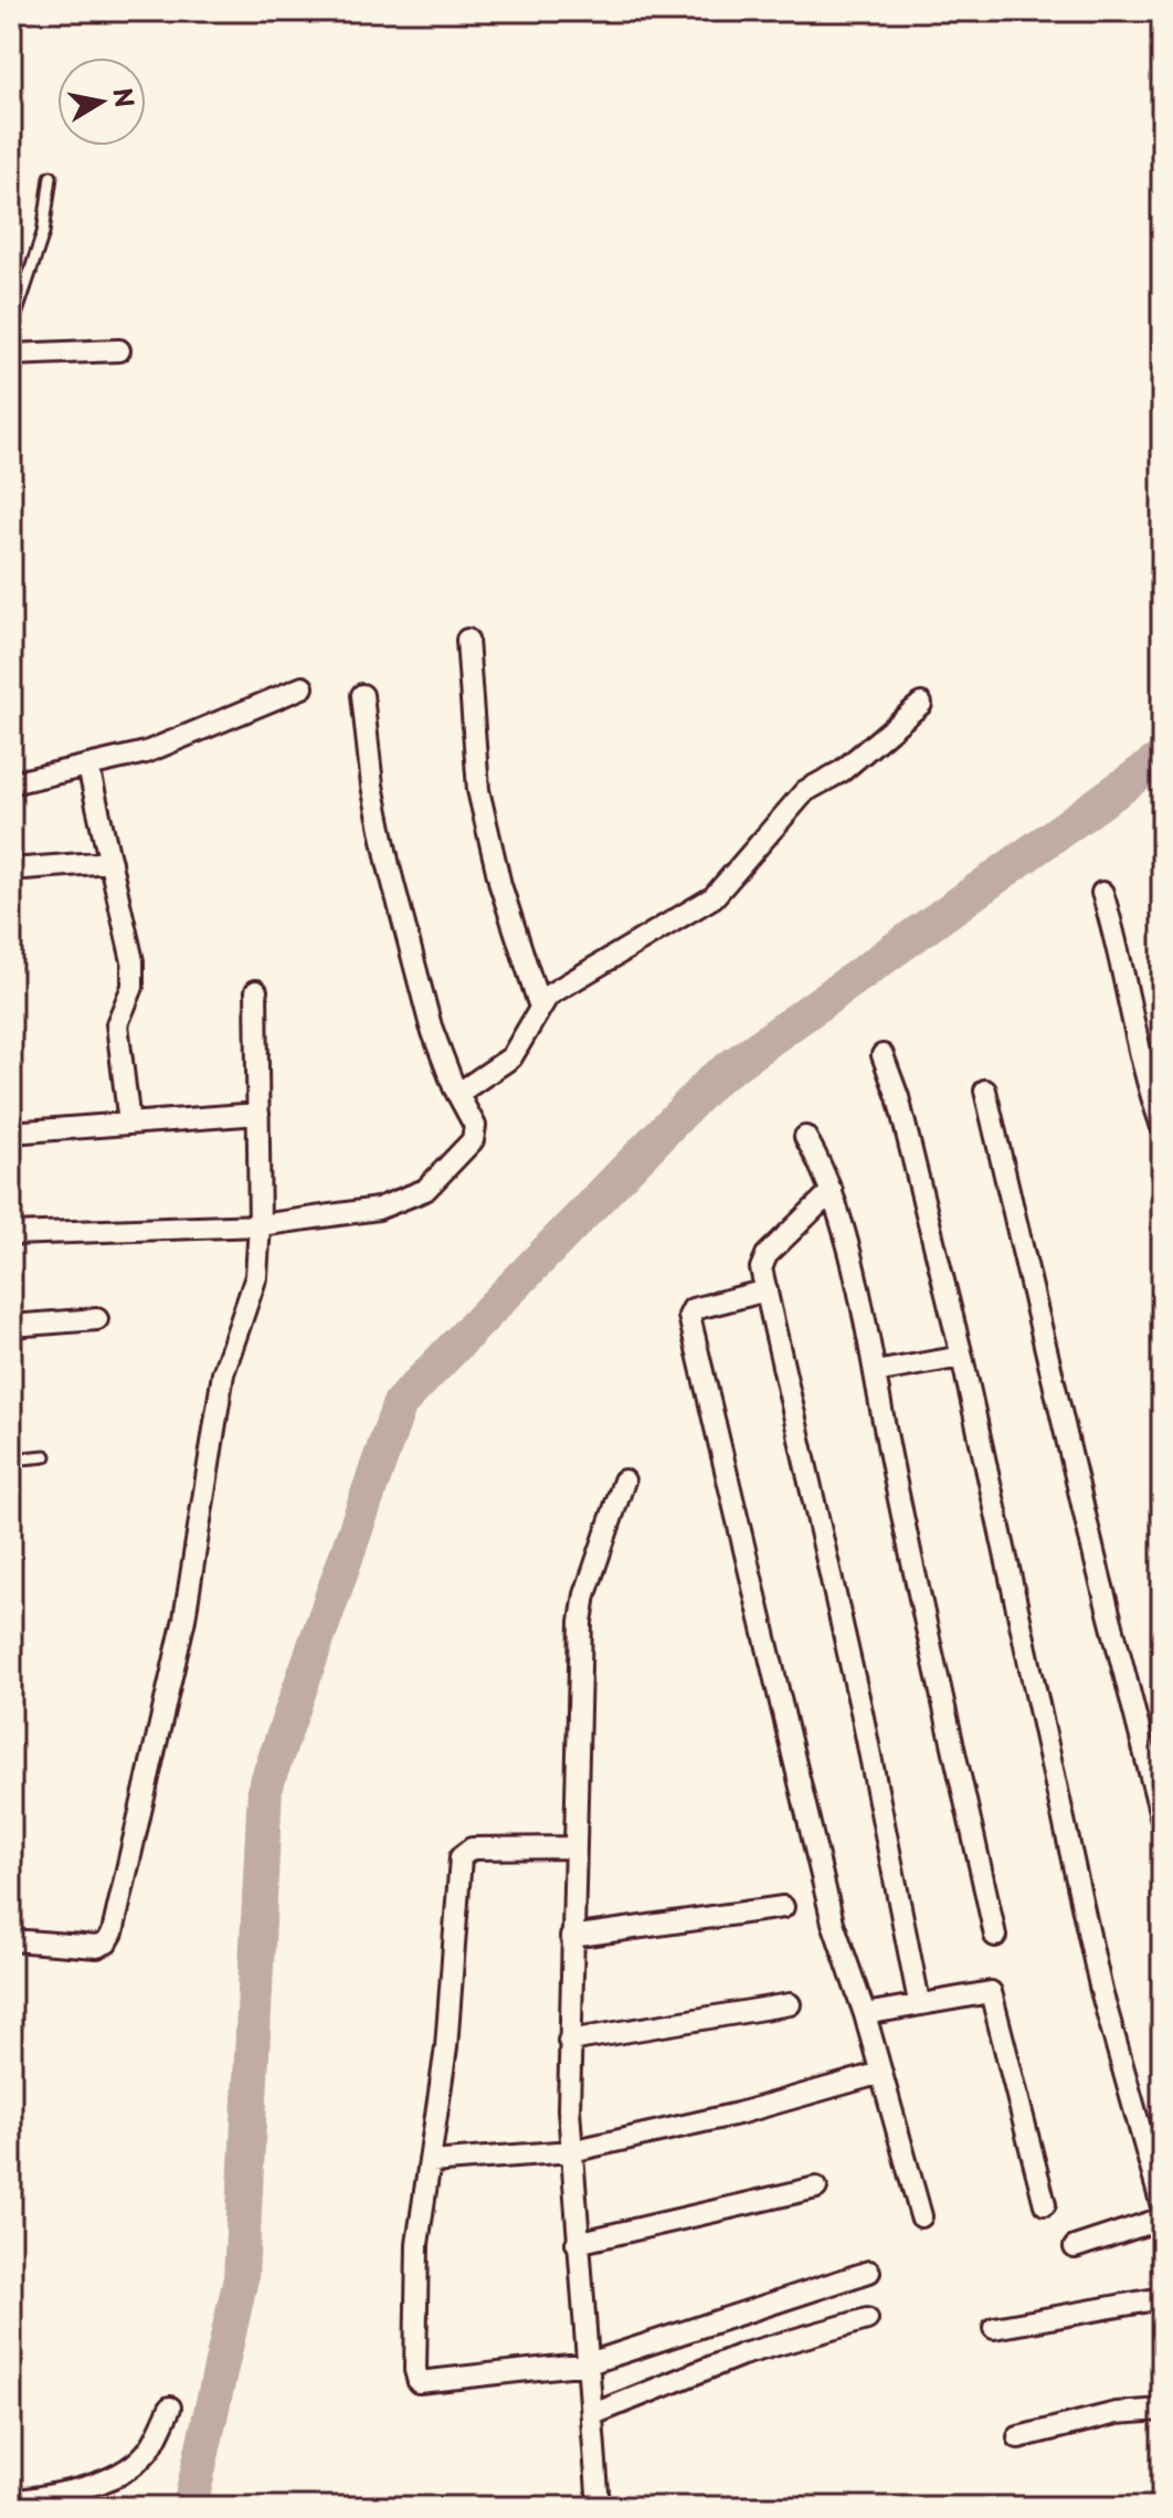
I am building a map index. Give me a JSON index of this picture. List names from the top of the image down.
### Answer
{
  "north": "right"
}
